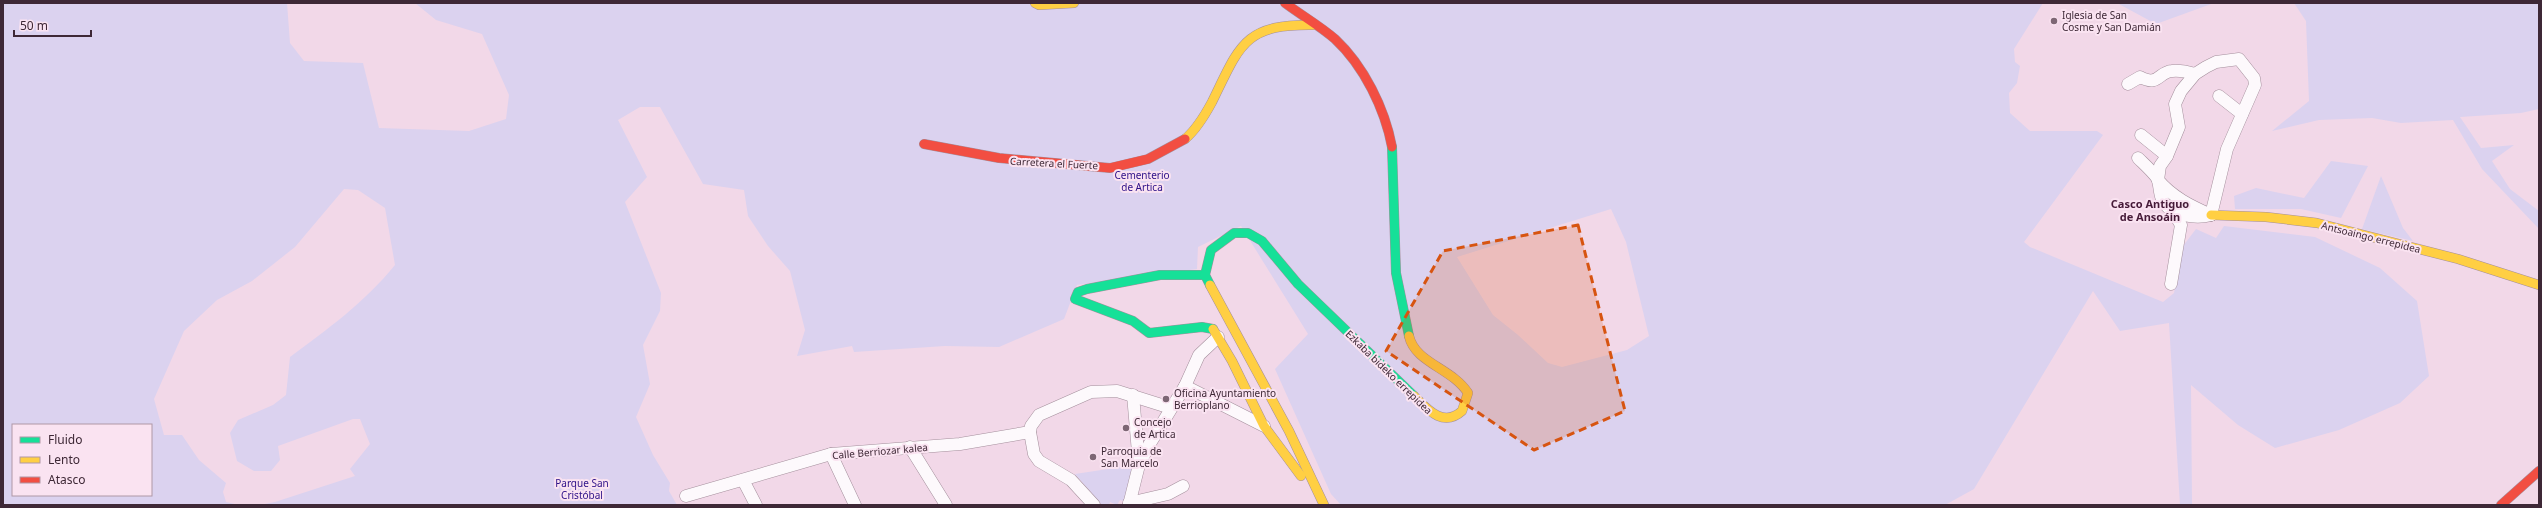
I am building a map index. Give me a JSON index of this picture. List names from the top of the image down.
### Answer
{
  "streets": {
    "main road": ["Carretera el Fuerte", "Antsoaingo errepidea", "Ezkaba bideko errepidea"],
    "street": ["Calle Berriozar kalea"]
  },
  "crossings": [
    ["Carretera el Fuerte", "Ezkaba bideko errepidea"]
  ],
  "districts": ["Casco Antiguo de Ansoáin"],
  "parks": ["Cementerio de Artica", "Parque San Cristóbal"],
  "places": [
    "Iglesia de San Cosme y San Damián",
    "Oficina Ayuntamiento Berrioplano",
    "Concejo de Artica",
    "Parroquia de San Marcelo"
  ],
  "legend": ["Fluido", "Lento", "Atasco"],
  "scale_bar": "50 m"
}
